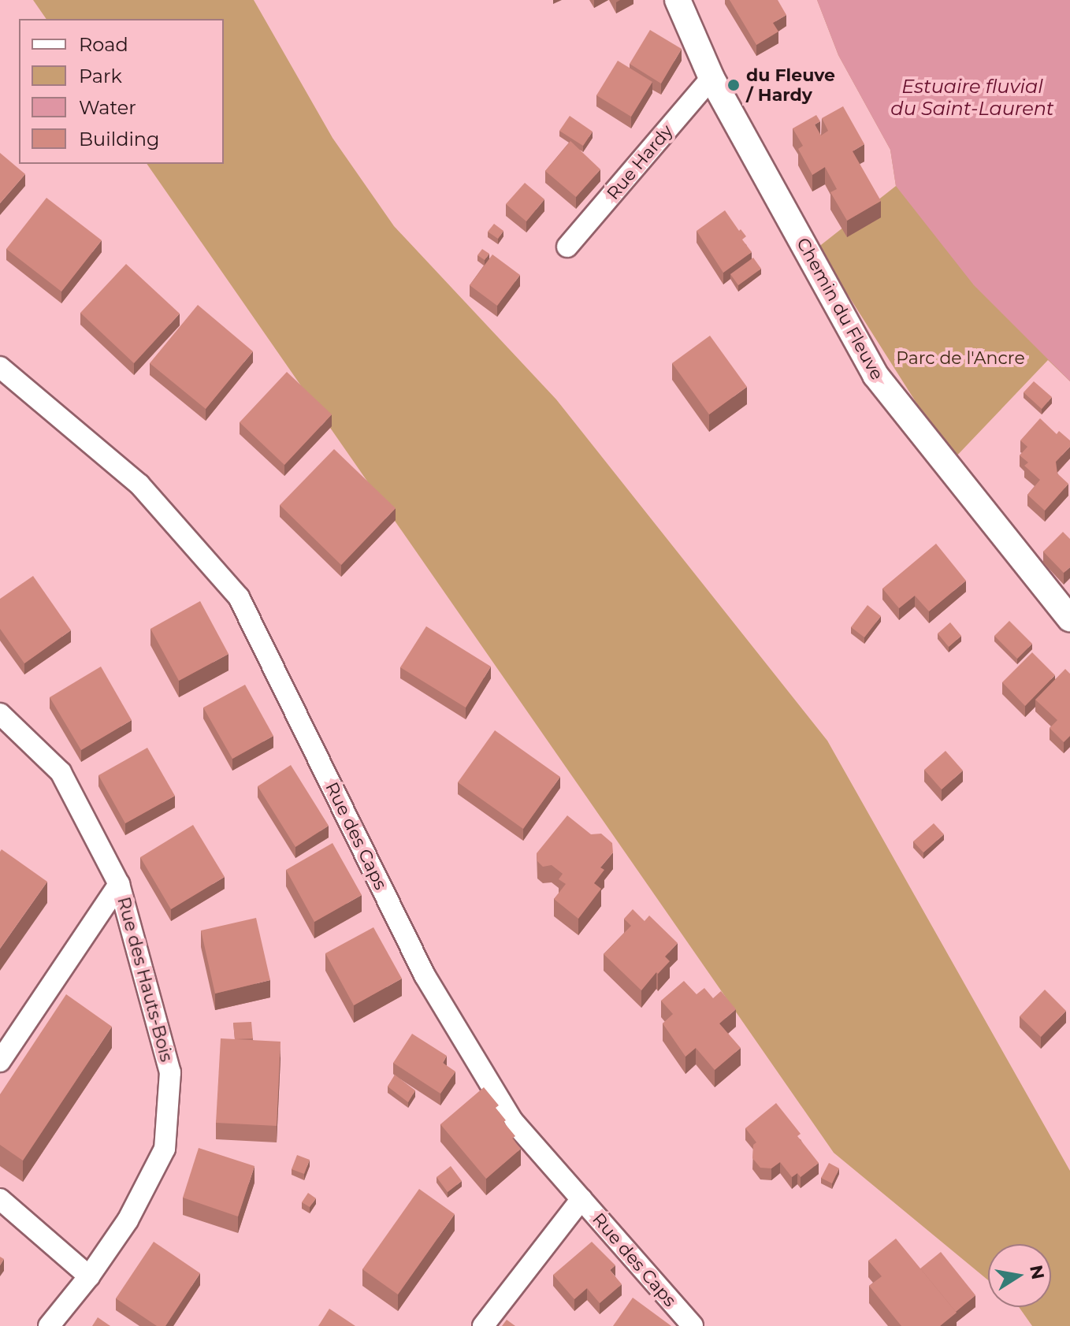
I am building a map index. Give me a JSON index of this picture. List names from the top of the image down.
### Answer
{
  "streets": {
    "street": [
      "Rue Hardy",
      "Chemin du Fleuve",
      "Rue des Caps",
      "Rue des Hauts-Bois"
    ]
  },
  "crossings": [
    ["Rue Hardy", "Chemin du Fleuve"]
  ],
  "water": ["Estuaire fluvial du Saint-Laurent"],
  "parks": ["Parc de l'Ancre"],
  "places": ["du Fleuve / Hardy"],
  "legend": [
    "Road",
    "Park",
    "Water",
    "Building"
  ],
  "north": "right"
}
